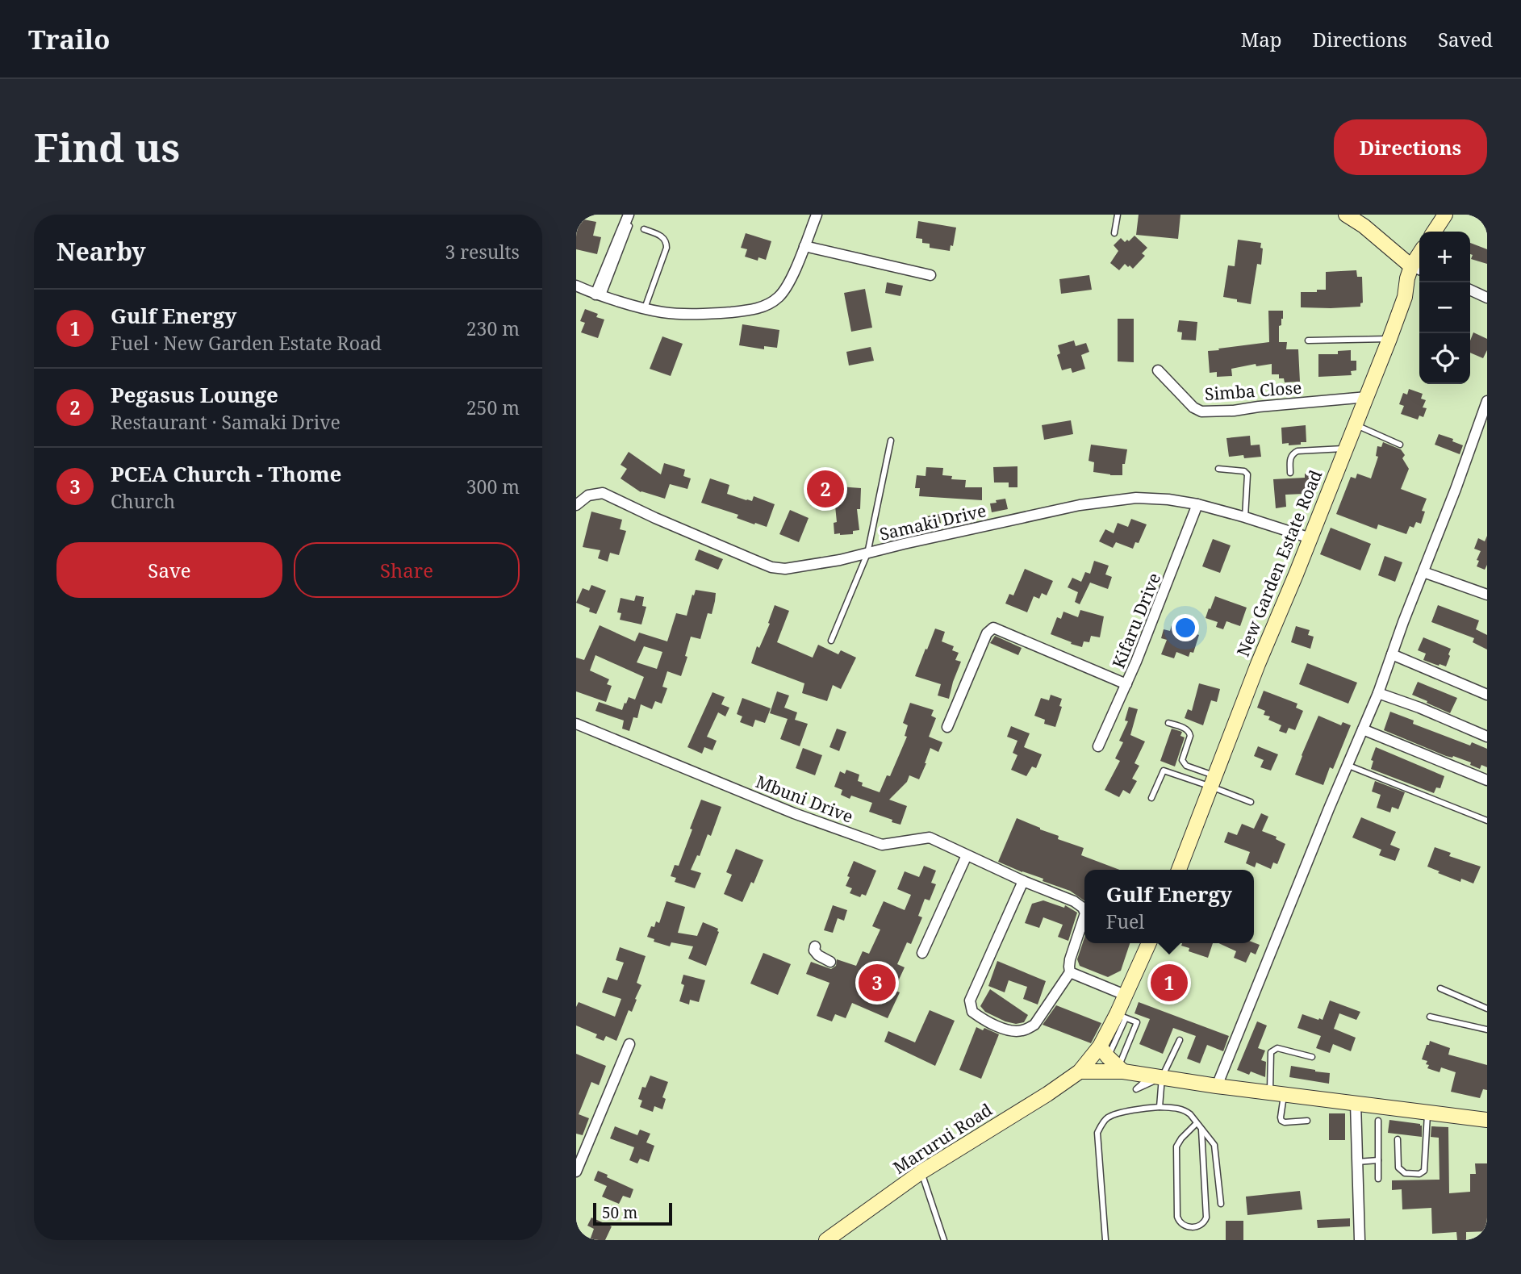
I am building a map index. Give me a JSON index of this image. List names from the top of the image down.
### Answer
{
  "streets": {
    "street": [
      "Simba Close",
      "Samaki Drive",
      "New Garden Estate Road",
      "Kifaru Drive",
      "Mbuni Drive",
      "Marurui Road"
    ]
  },
  "crossings": [
    ["Simba Close", "New Garden Estate Road"],
    ["Samaki Drive", "New Garden Estate Road"],
    ["Samaki Drive", "Kifaru Drive"]
  ],
  "scale_bar": "50 m",
  "page": {
    "header": "Trailo",
    "nav": ["Map", "Directions", "Saved"],
    "buttons": [
      "Directions",
      ["Save", "Share"]
    ],
    "title": "Find us",
    "heading": ["Nearby", "3 results"],
    "map_buttons": ["+", "−"],
    "list": [
      {
        "mark": "1",
        "name": "Gulf Energy",
        "note": "Fuel · New Garden Estate Road",
        "value": "230 m"
      },
      {
        "mark": "2",
        "name": "Pegasus Lounge",
        "note": "Restaurant · Samaki Drive",
        "value": "250 m"
      },
      {
        "mark": "3",
        "name": "PCEA Church - Thome",
        "note": "Church",
        "value": "300 m"
      }
    ],
    "pins": ["2", "1", "3"],
    "popup": ["Gulf Energy", "Fuel"],
    "scale": "50 m"
  }
}
